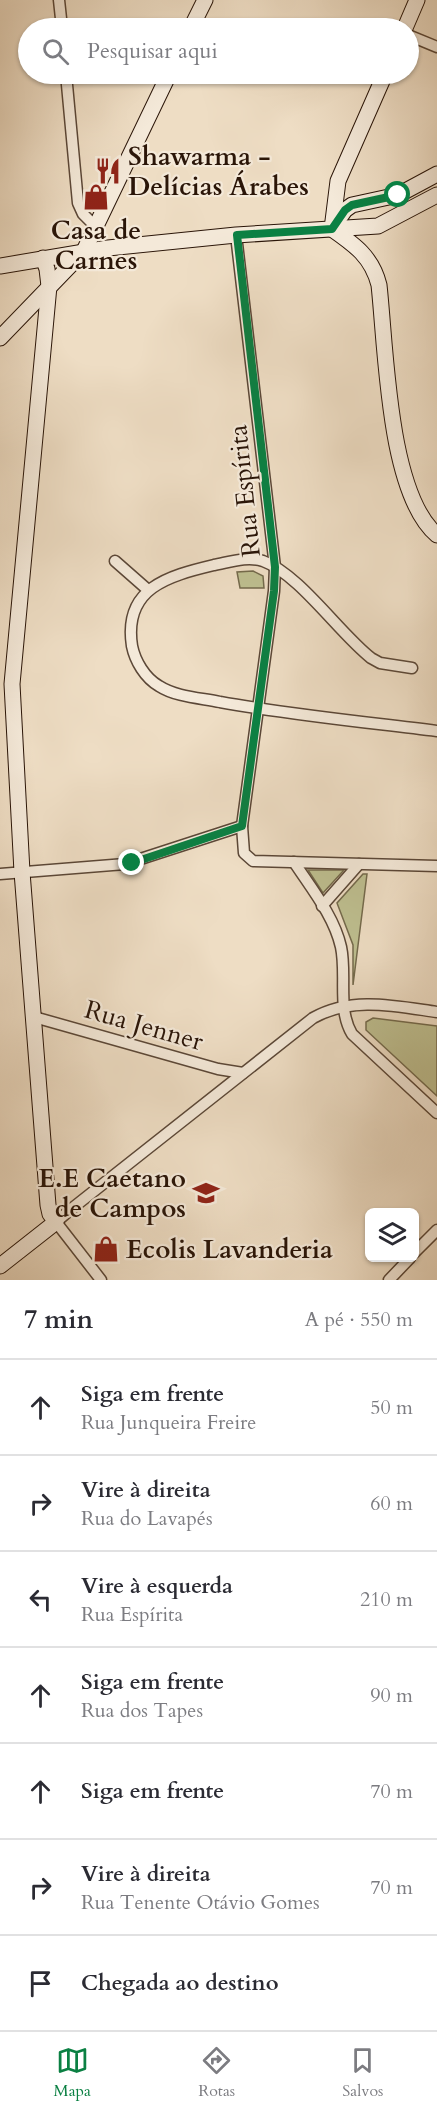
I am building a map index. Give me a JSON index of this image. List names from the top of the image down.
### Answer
{
  "streets": {
    "street": ["Rua Espírita", "Rua Jenner"]
  },
  "places": {
    "restaurant": ["Shawarma - Delícias Árabes"],
    "shop": ["Casa de Carnes", "Ecolis Lavanderia"],
    "school or university": ["E.E Caetano de Campos"]
  },
  "page": {
    "search": "Pesquisar aqui",
    "heading": ["7 min", "A pé · 550 m"],
    "list": [
      ["Siga em frente", "Rua Junqueira Freire", "50 m"],
      ["Vire à direita", "Rua do Lavapés", "60 m"],
      ["Vire à esquerda", "Rua Espírita", "210 m"],
      ["Siga em frente", "Rua dos Tapes", "90 m"],
      ["Siga em frente", "70 m"],
      ["Vire à direita", "Rua Tenente Otávio Gomes", "70 m"],
      "Chegada ao destino"
    ],
    "nav": ["Mapa", "Rotas", "Salvos"]
  }
}
